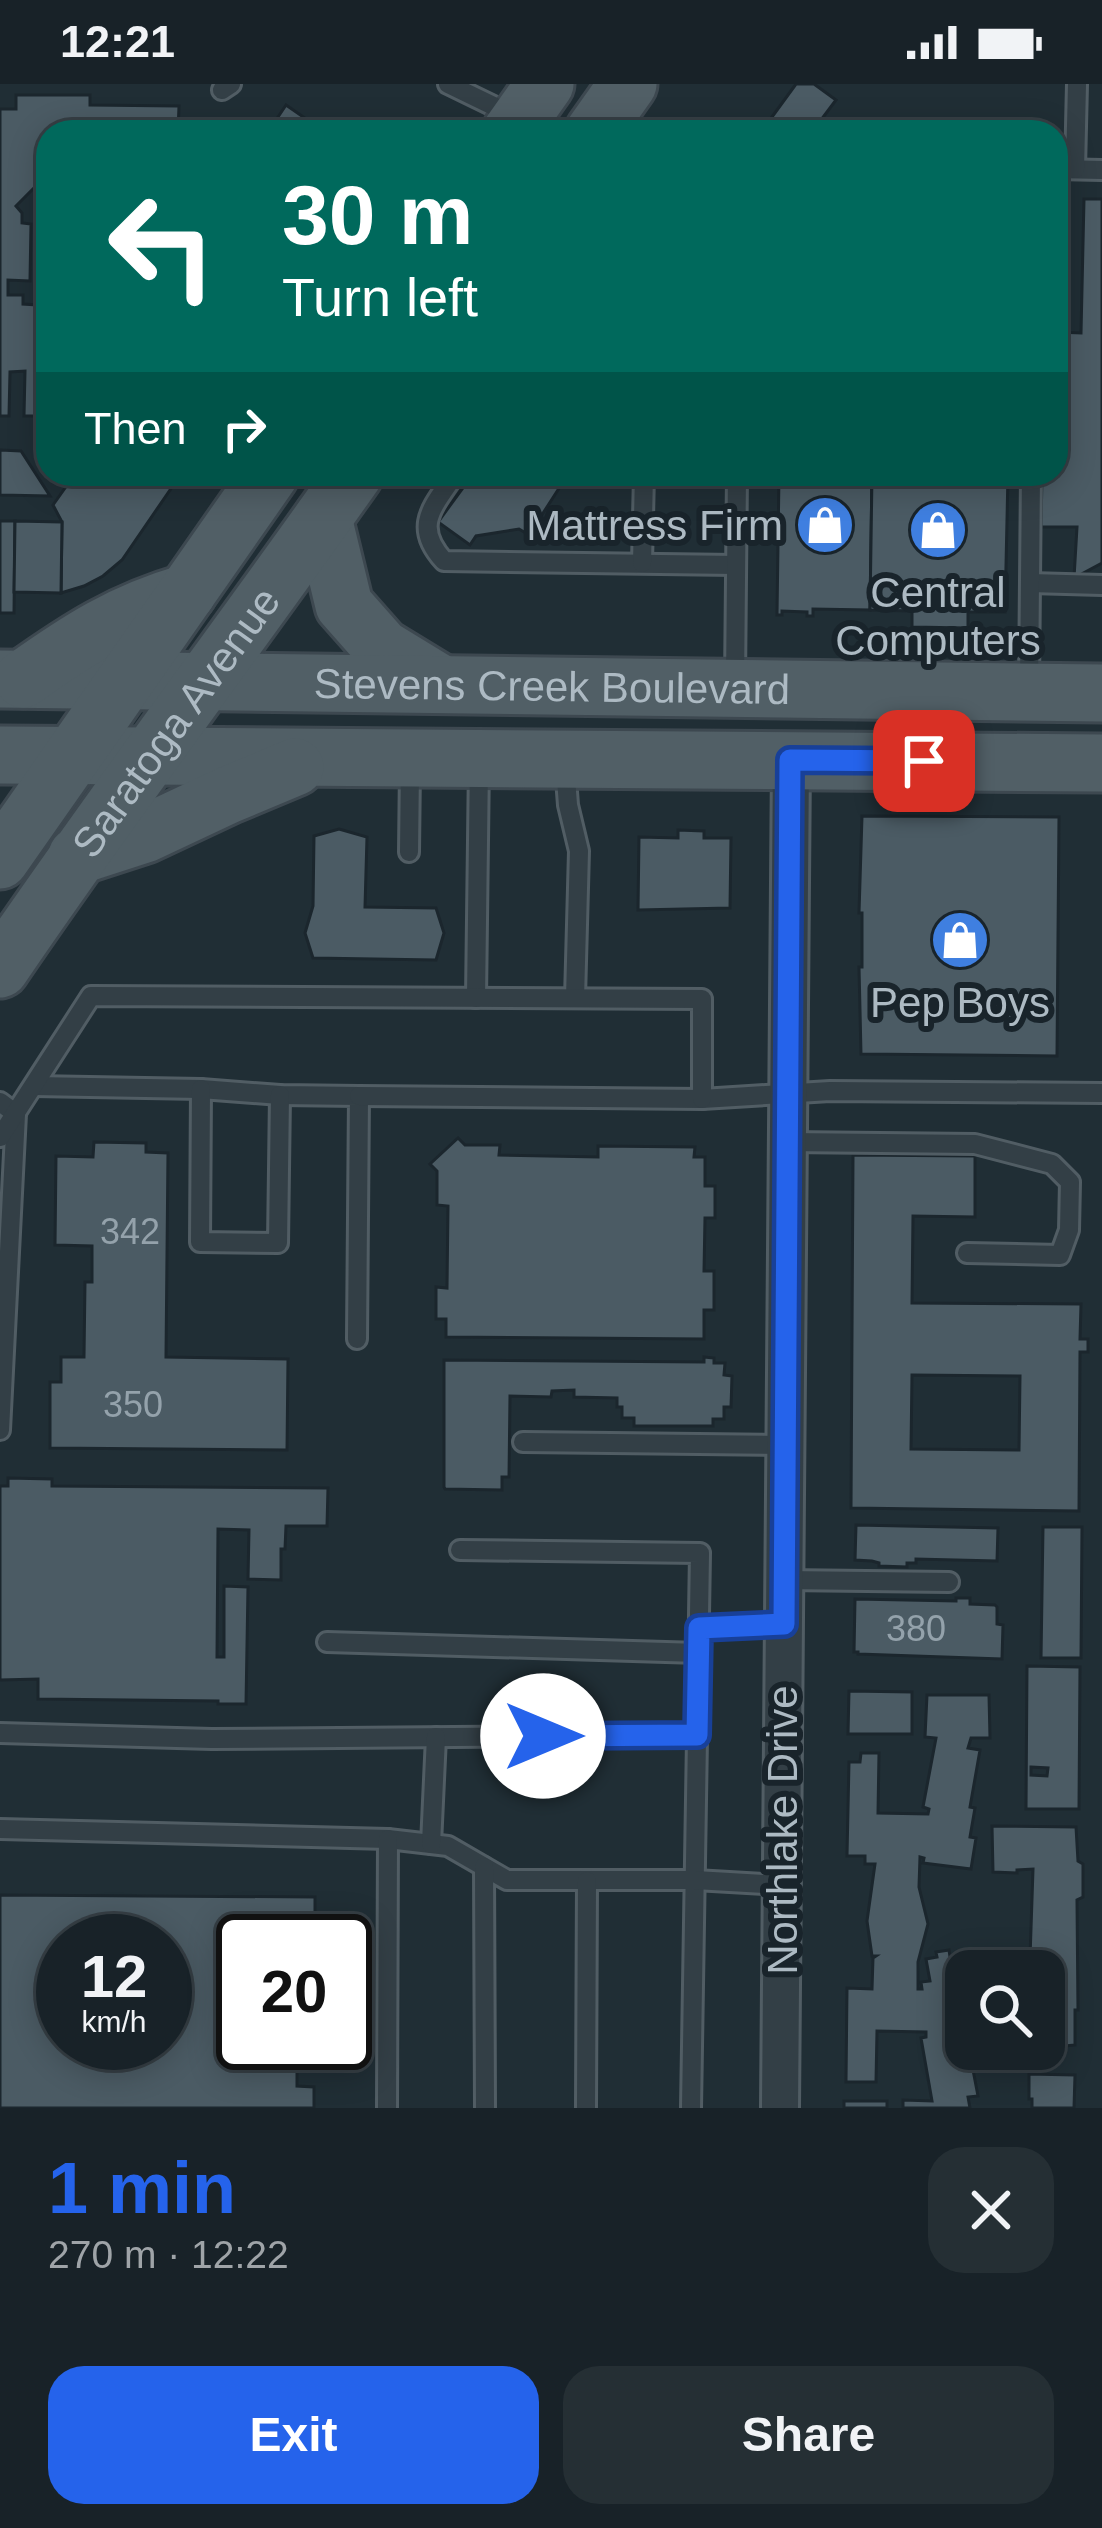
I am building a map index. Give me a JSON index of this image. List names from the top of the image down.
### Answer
{
  "streets": {
    "main road": ["Stevens Creek Boulevard", "Saratoga Avenue"],
    "street": ["Northlake Drive"]
  },
  "crossings": [
    ["Stevens Creek Boulevard", "Saratoga Avenue"],
    ["Stevens Creek Boulevard", "Northlake Drive"]
  ],
  "places": {
    "shop": ["Mattress Firm", "Central Computers", "Pep Boys"]
  },
  "house_numbers": ["342", "350", "380"],
  "page": {
    "status": "12:21",
    "turn": ["30 m", "Turn left"],
    "then": "Then",
    "speed": "12 km/h",
    "limit": "20",
    "heading": ["1 min", "270 m · 12:22"],
    "buttons": ["Exit", "Share"]
  }
}
